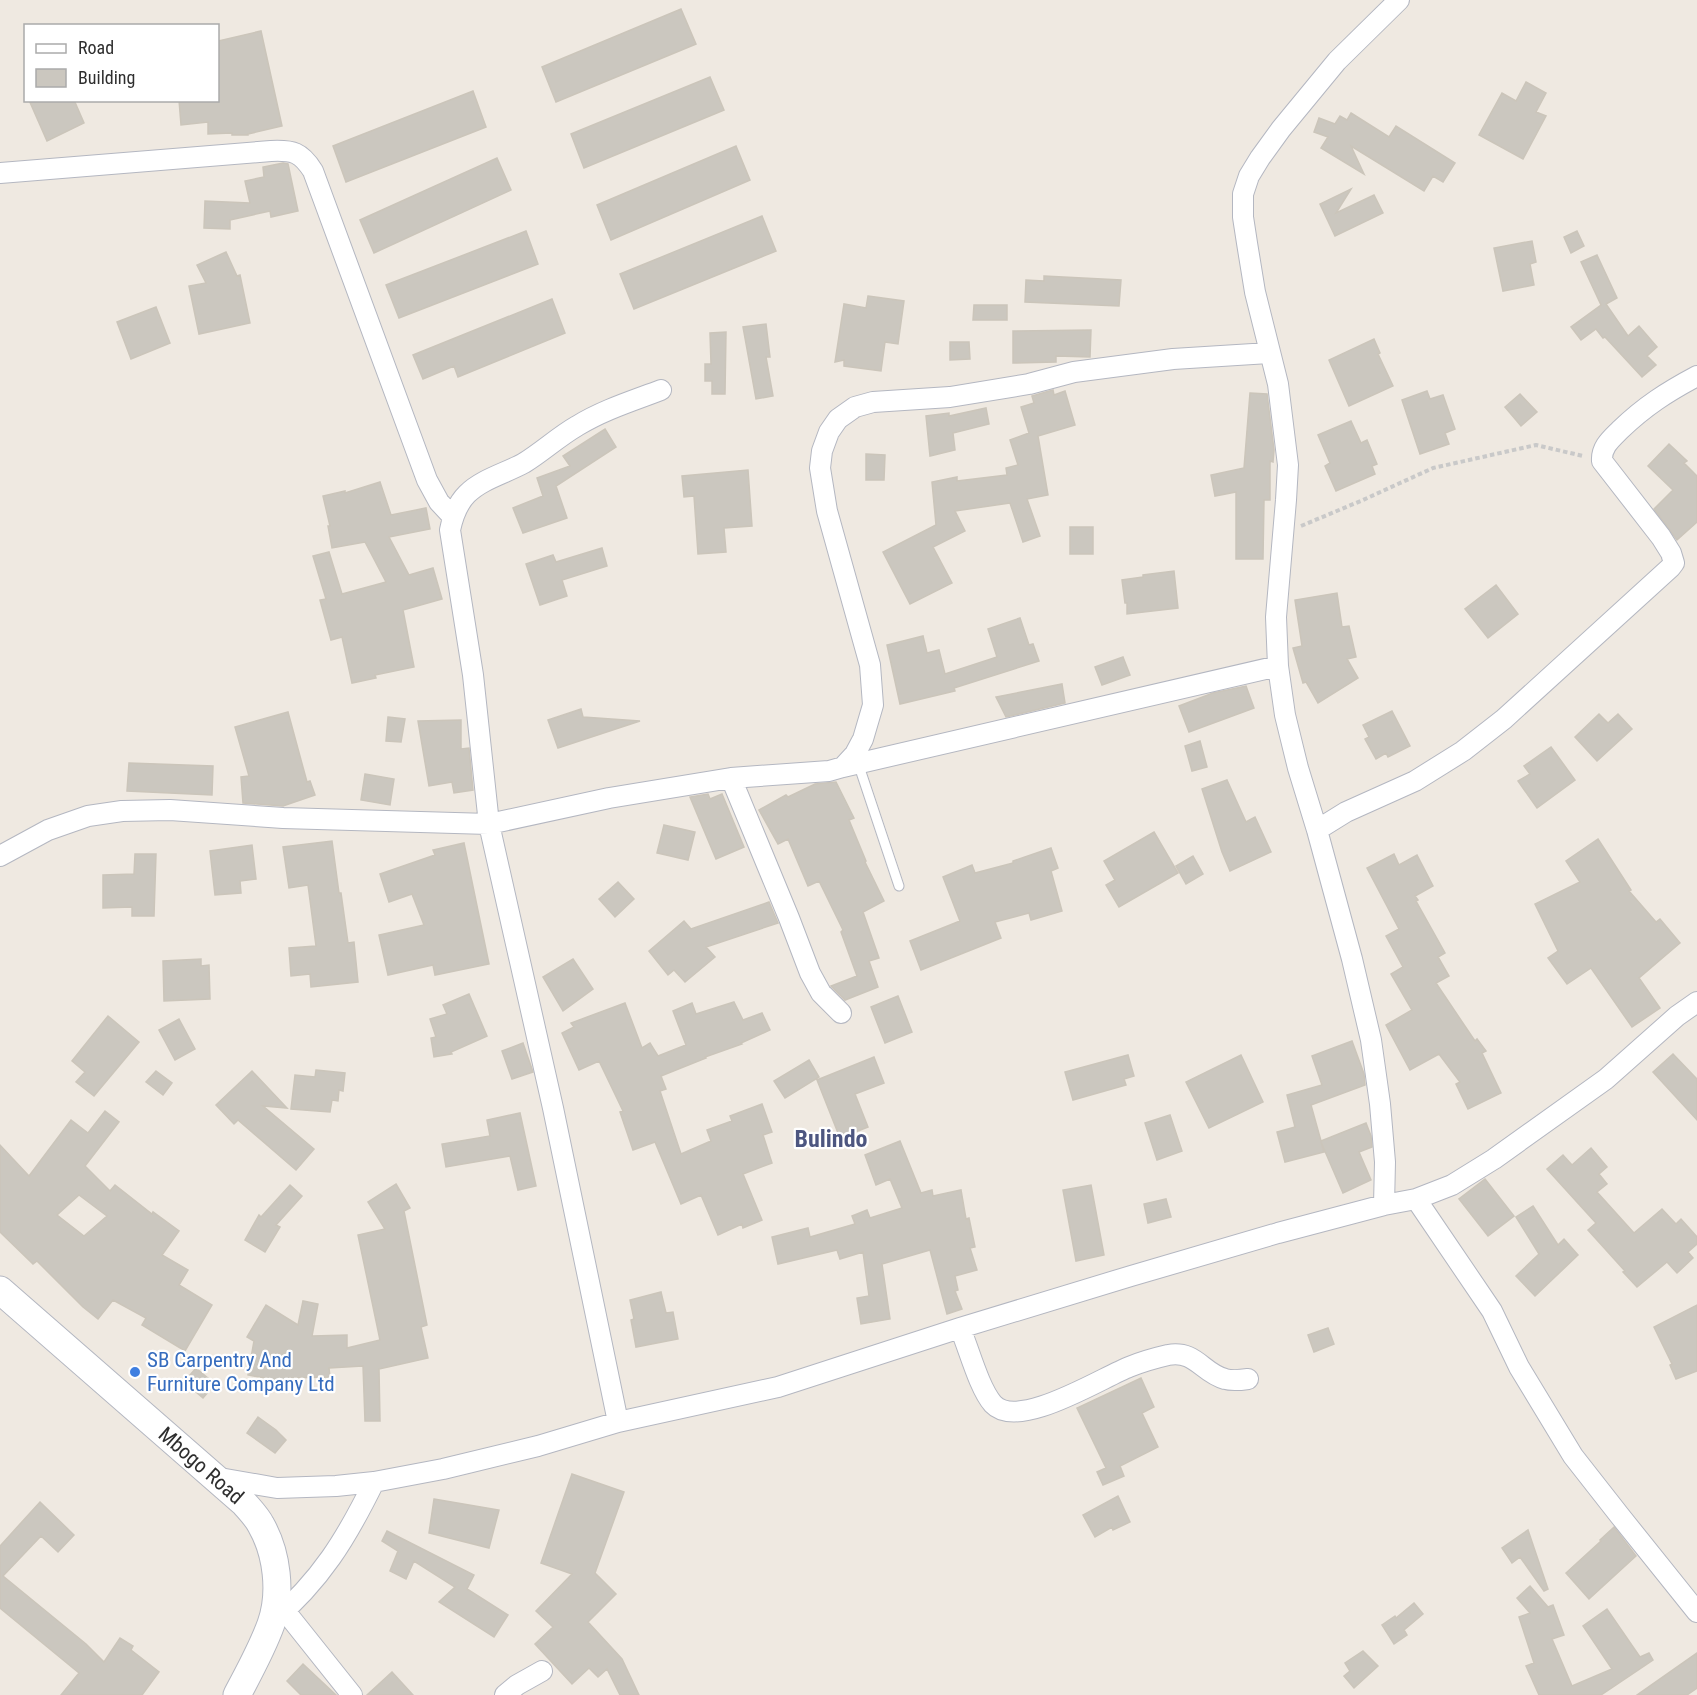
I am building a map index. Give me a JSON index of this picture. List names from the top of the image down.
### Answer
{
  "streets": {
    "main road": ["Mbogo Road"]
  },
  "districts": ["Bulindo"],
  "places": ["SB Carpentry And Furniture Company Ltd"],
  "legend": ["Road", "Building"]
}
